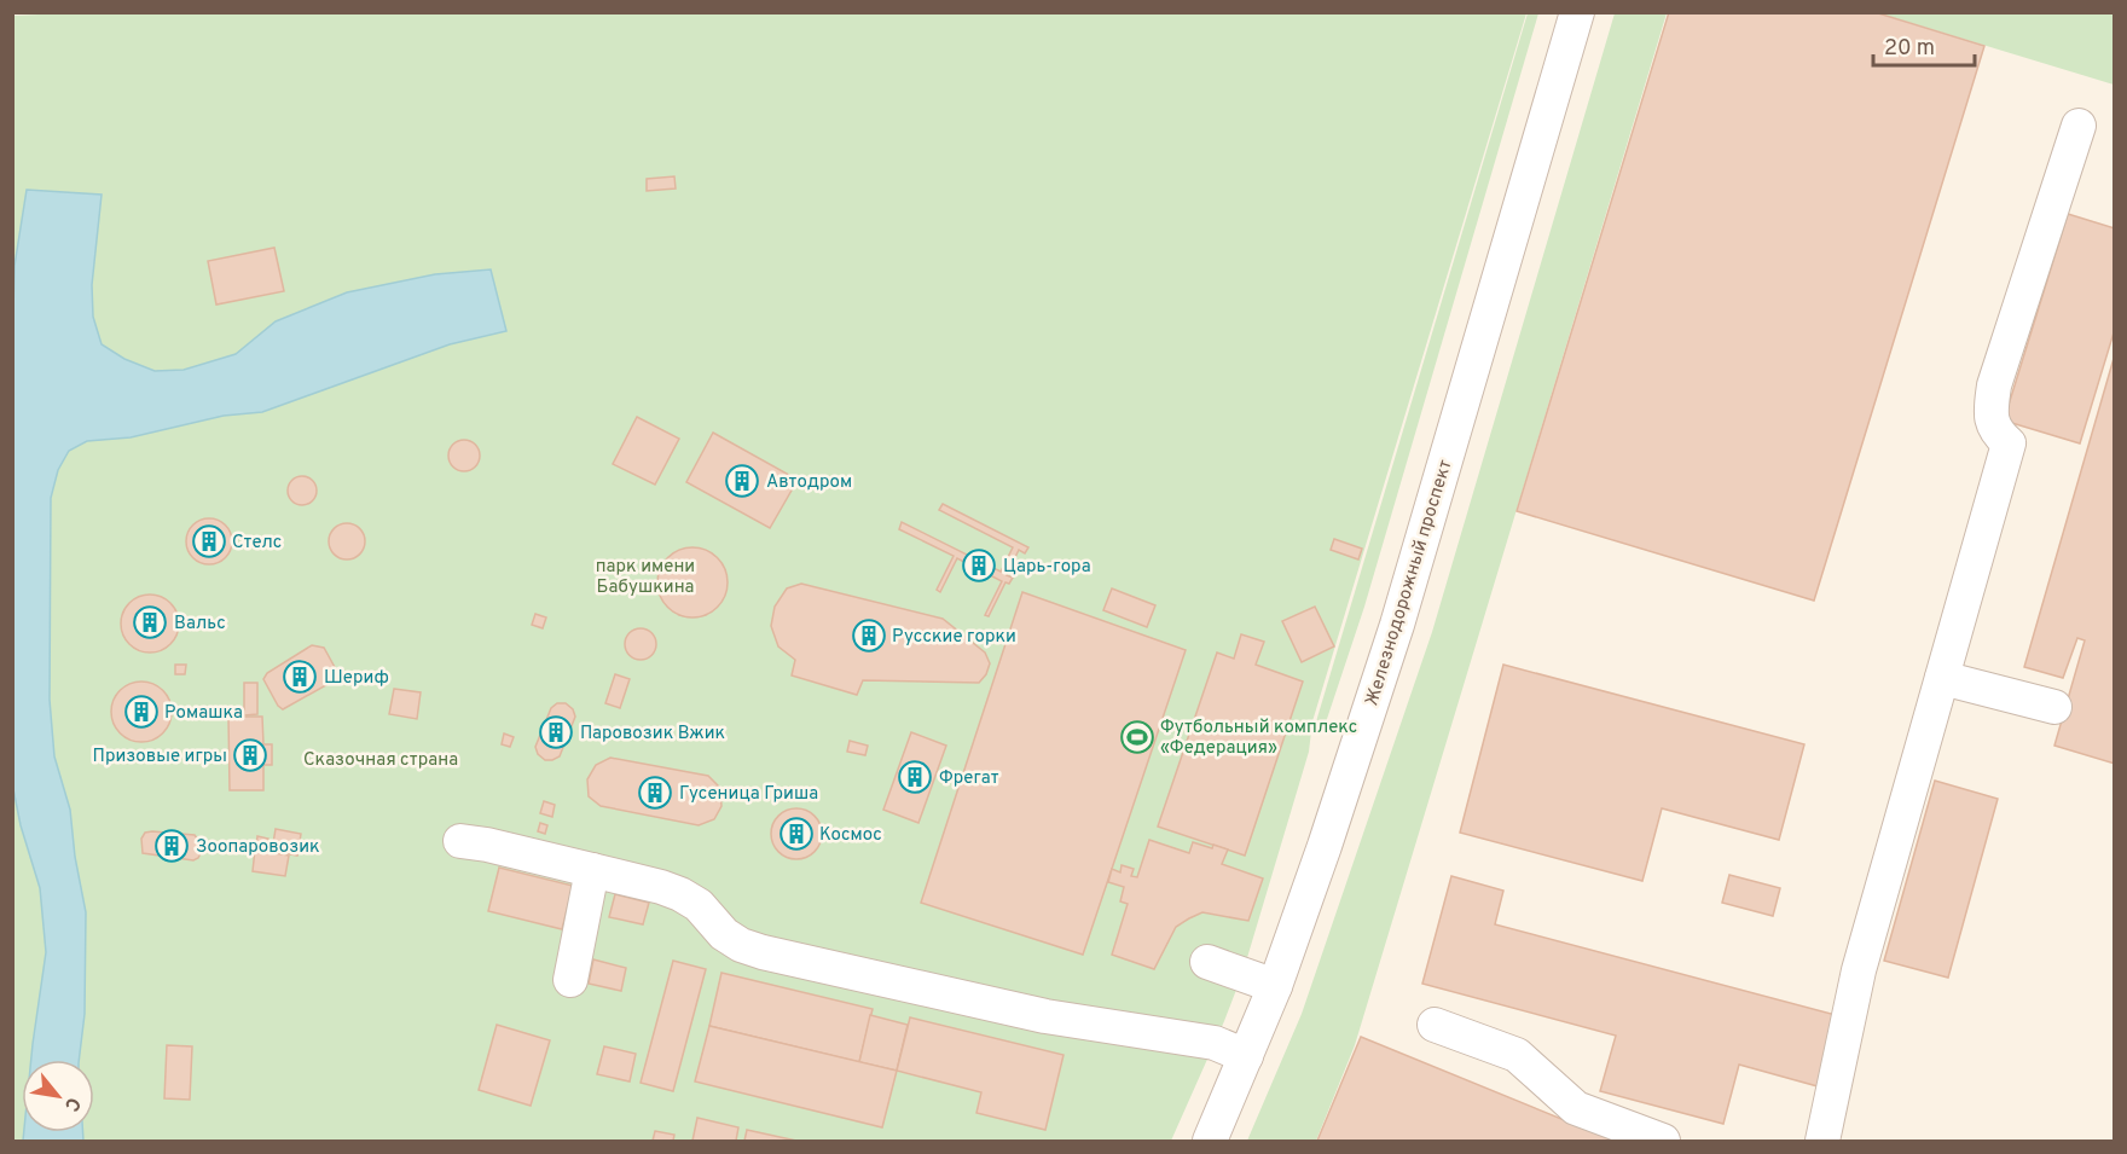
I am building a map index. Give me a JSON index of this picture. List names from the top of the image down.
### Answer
{
  "streets": {
    "street": ["Железнодорожный проспект"]
  },
  "parks": ["парк имени Бабушкина", "Сказочная страна"],
  "places": {
    "building": [
      "Автодром",
      "Стелс",
      "Царь-гора",
      "Вальс",
      "Русские горки",
      "Шериф",
      "Ромашка",
      "Паровозик Вжик",
      "Призовые игры",
      "Фрегат",
      "Гусеница Гриша",
      "Космос",
      "Зоопаровозик"
    ],
    "sports": ["Футбольный комплекс «Федерация»"]
  },
  "scale_bar": "20 m",
  "north": "bottom right"
}
